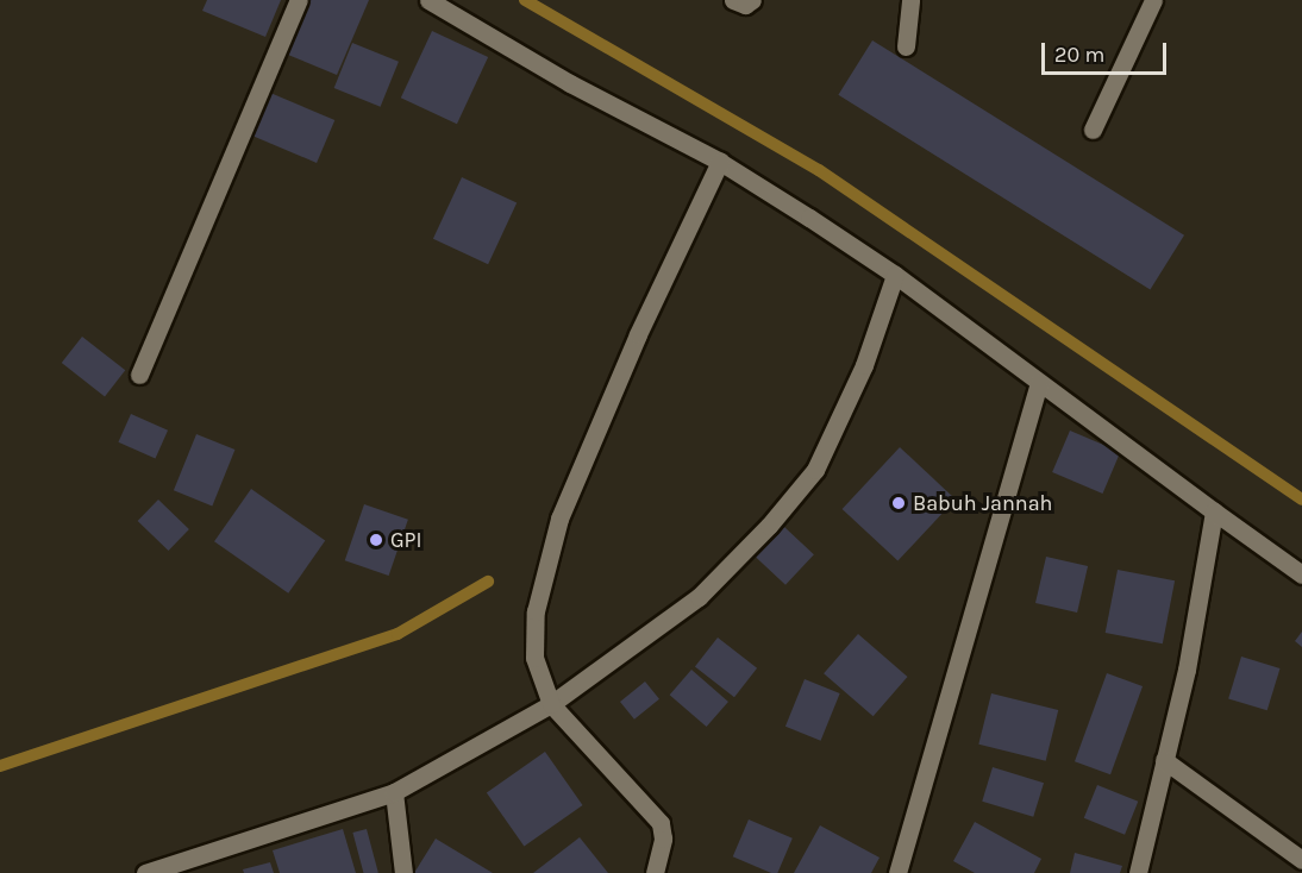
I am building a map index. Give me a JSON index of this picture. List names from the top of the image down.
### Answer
{
  "places": ["Babuh Jannah", "GPI"],
  "scale_bar": "20 m"
}
